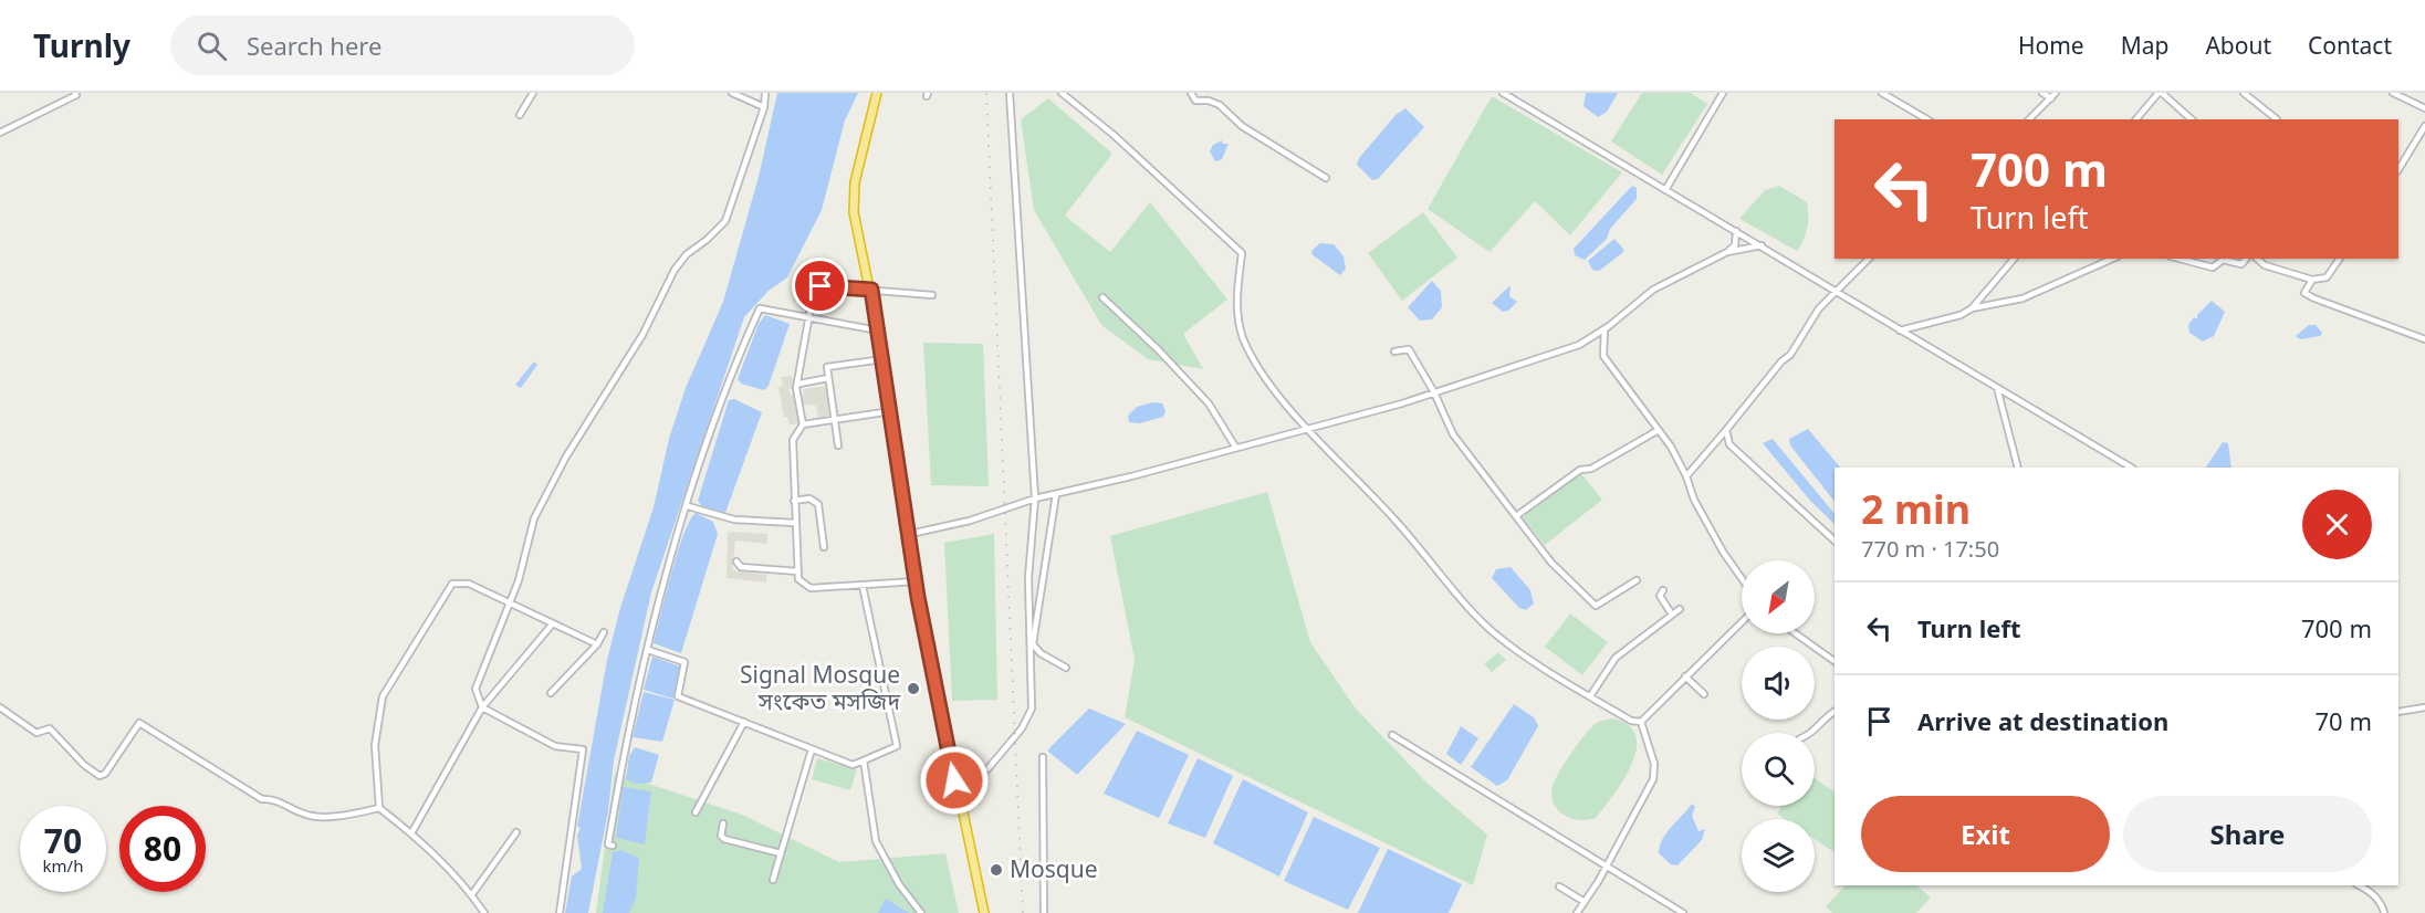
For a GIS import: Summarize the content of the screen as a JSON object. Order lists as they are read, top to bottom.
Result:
{
  "places": ["Signal Mosque সংকেত মসজিদ", "Mosque"],
  "north": "bottom left",
  "page": {
    "header": "Turnly",
    "search": "Search here",
    "nav": [
      "Home",
      "Map",
      "About",
      "Contact"
    ],
    "turn": ["700 m", "Turn left"],
    "heading": ["2 min", "770 m · 17:50"],
    "list": [
      {
        "name": "Turn left",
        "value": "700 m"
      },
      {
        "name": "Arrive at destination",
        "value": "70 m"
      }
    ],
    "buttons": ["Exit", "Share"],
    "speed": "70 km/h",
    "limit": "80"
  }
}
